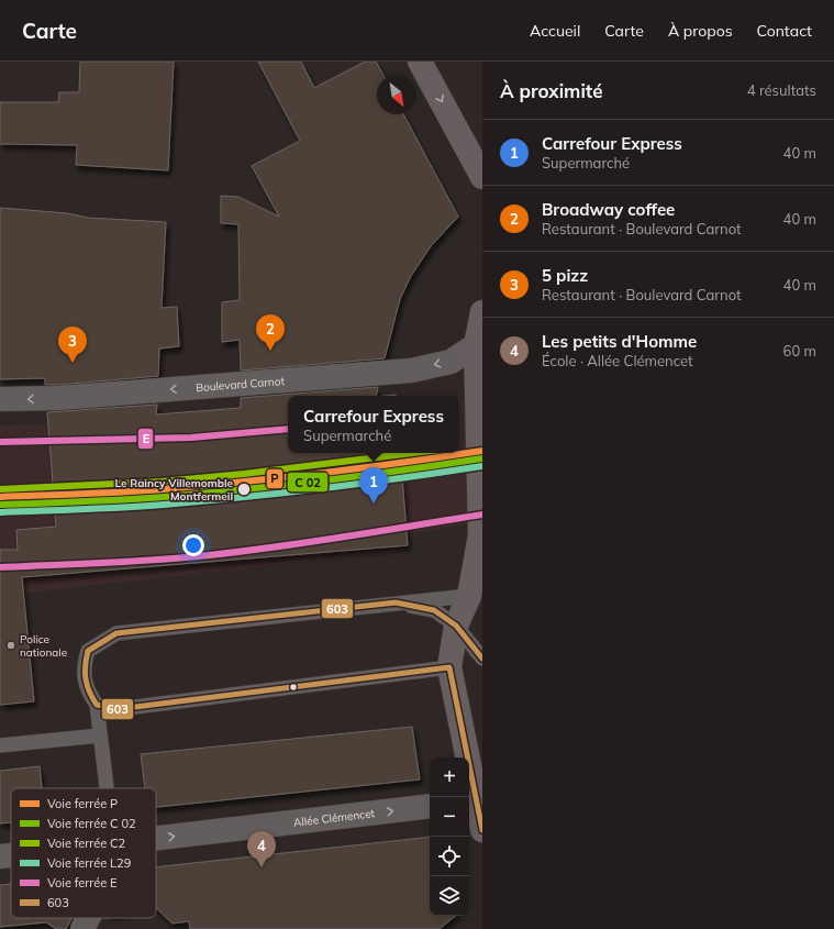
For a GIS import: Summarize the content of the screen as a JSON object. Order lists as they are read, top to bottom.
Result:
{
  "streets": {
    "street": ["Boulevard Carnot", "Allée Clémencet"]
  },
  "one_way": ["Boulevard Carnot", "Allée Clémencet"],
  "places": ["Le Raincy Villemomble Montfermeil", "Police nationale"],
  "lines": [
    "rail line E",
    "rail line P",
    "rail line C2",
    "rail line L29",
    "transit line 603"
  ],
  "legend": [
    "Voie ferrée P",
    "Voie ferrée C 02",
    "Voie ferrée C2",
    "Voie ferrée L29",
    "Voie ferrée E",
    "603"
  ],
  "north": "bottom right",
  "page": {
    "header": "Carte",
    "nav": [
      "Accueil",
      "Carte",
      "À propos",
      "Contact"
    ],
    "heading": ["À proximité", "4 résultats"],
    "list": [
      {
        "mark": "1",
        "name": "Carrefour Express",
        "note": "Supermarché",
        "value": "40 m"
      },
      {
        "mark": "2",
        "name": "Broadway coffee",
        "note": "Restaurant · Boulevard Carnot",
        "value": "40 m"
      },
      {
        "mark": "3",
        "name": "5 pizz",
        "note": "Restaurant · Boulevard Carnot",
        "value": "40 m"
      },
      {
        "mark": "4",
        "name": "Les petits d'Homme",
        "note": "École · Allée Clémencet",
        "value": "60 m"
      }
    ],
    "pins": [
      "2",
      "3",
      "1",
      "4"
    ],
    "popup": ["Carrefour Express", "Supermarché"],
    "map_buttons": ["+", "−"]
  }
}
